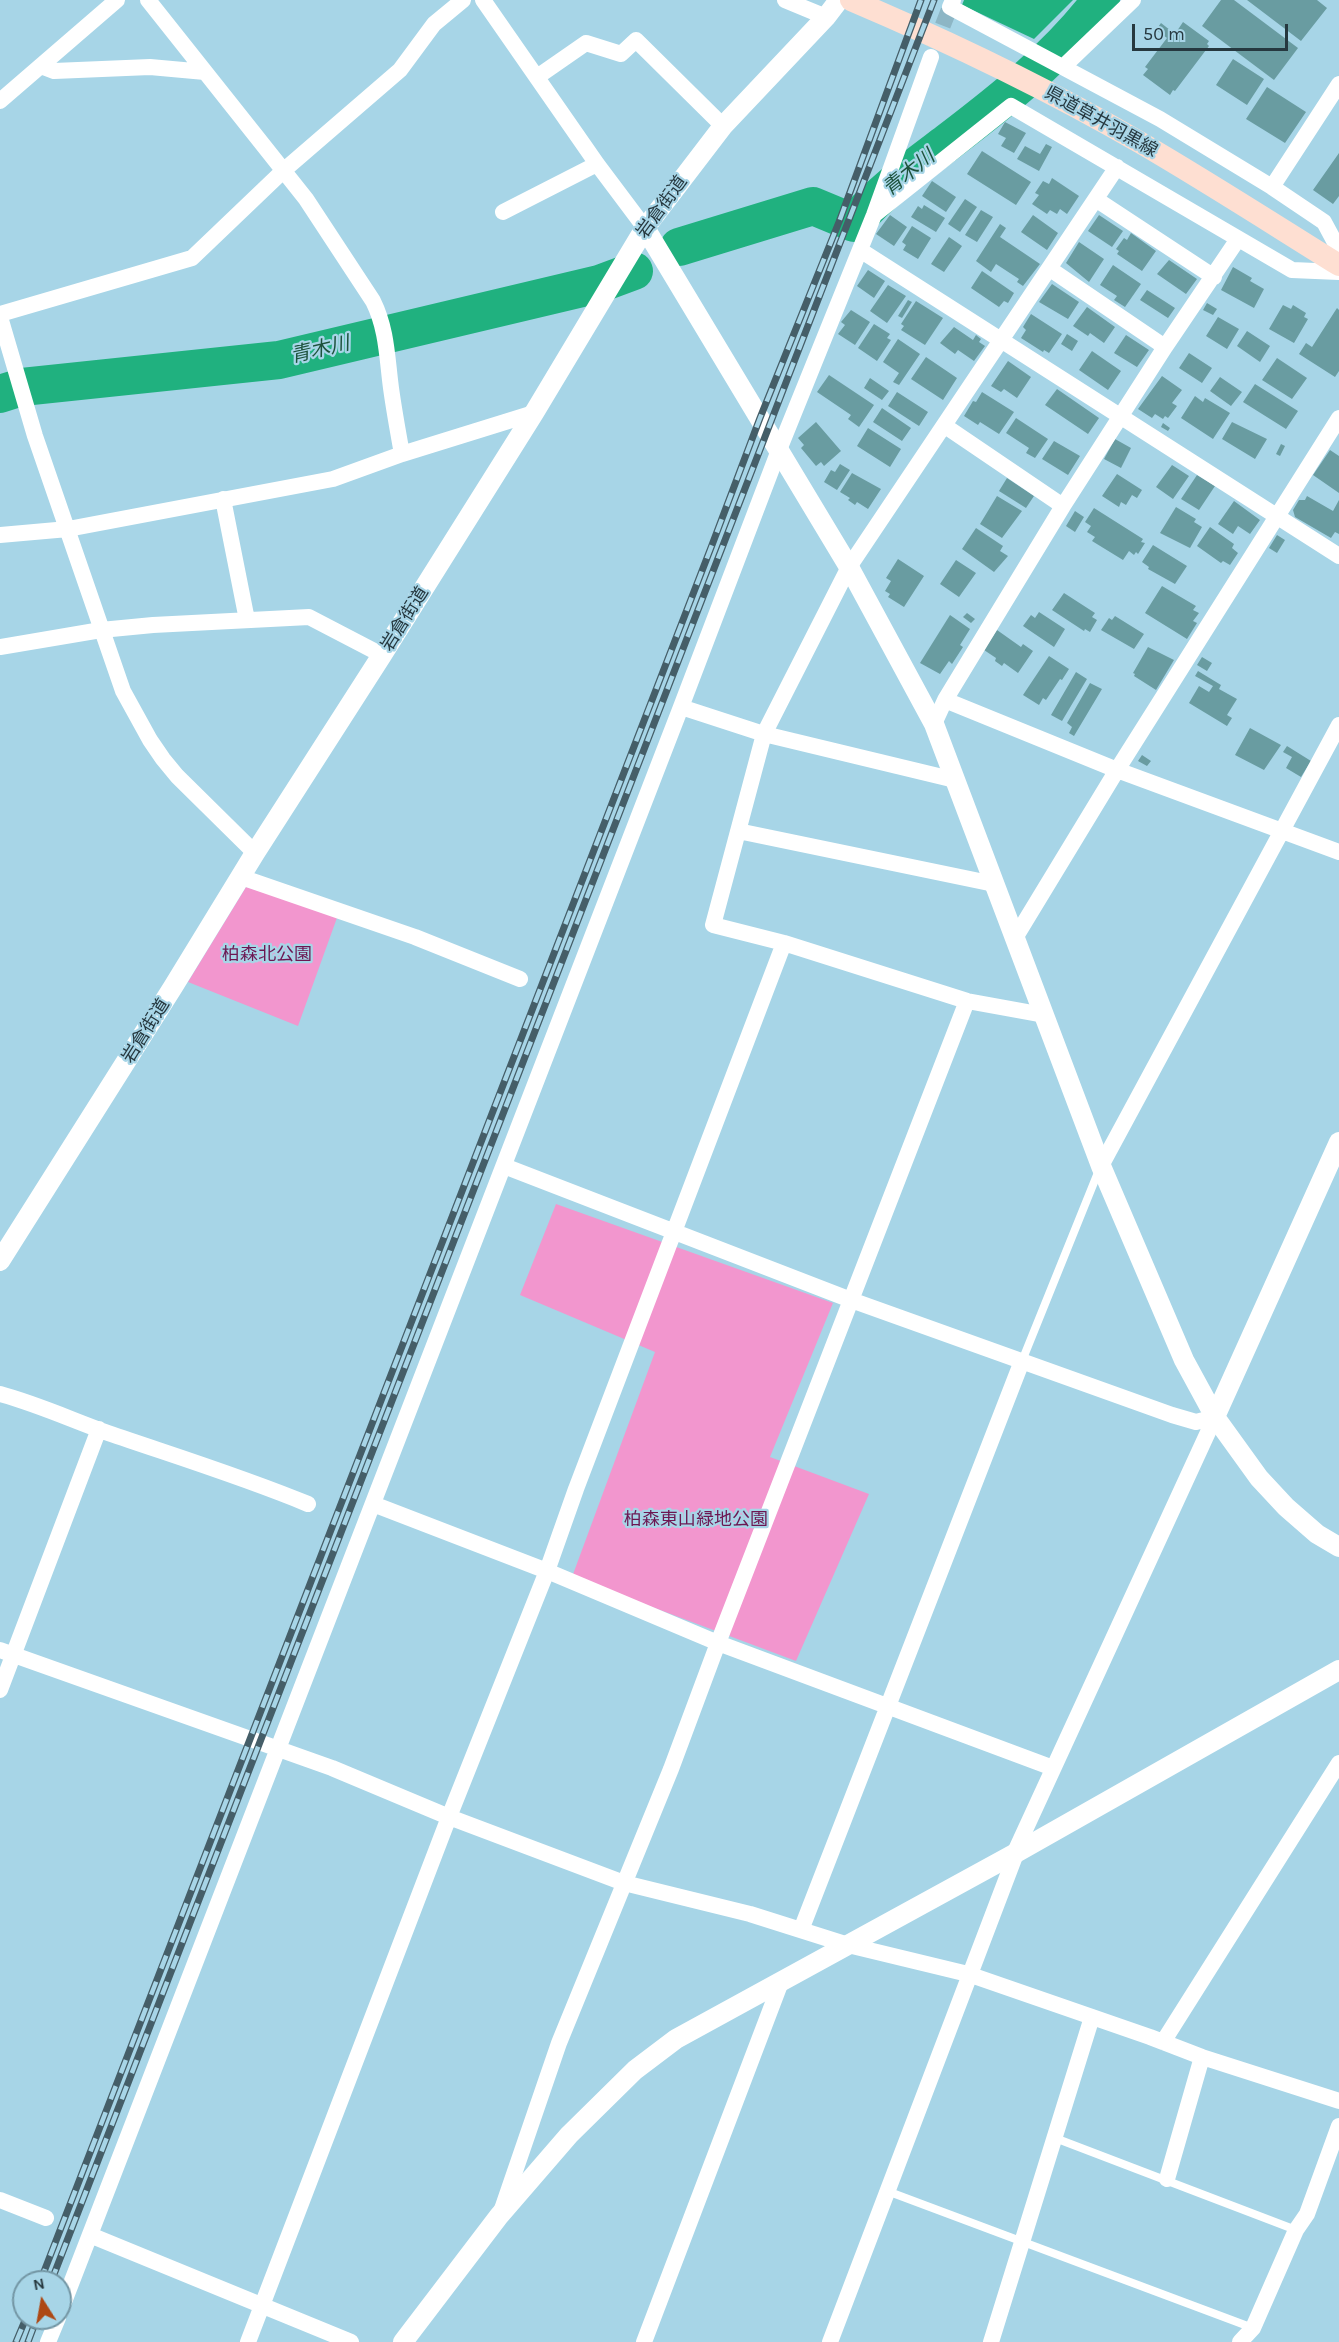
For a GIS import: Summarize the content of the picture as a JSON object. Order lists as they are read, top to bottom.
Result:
{
  "streets": {
    "main road": ["県道草井羽黒線"],
    "street": ["岩倉街道"]
  },
  "water": ["青木川"],
  "parks": ["柏森北公園", "柏森東山緑地公園"],
  "scale_bar": "50 m",
  "north": "top"
}
